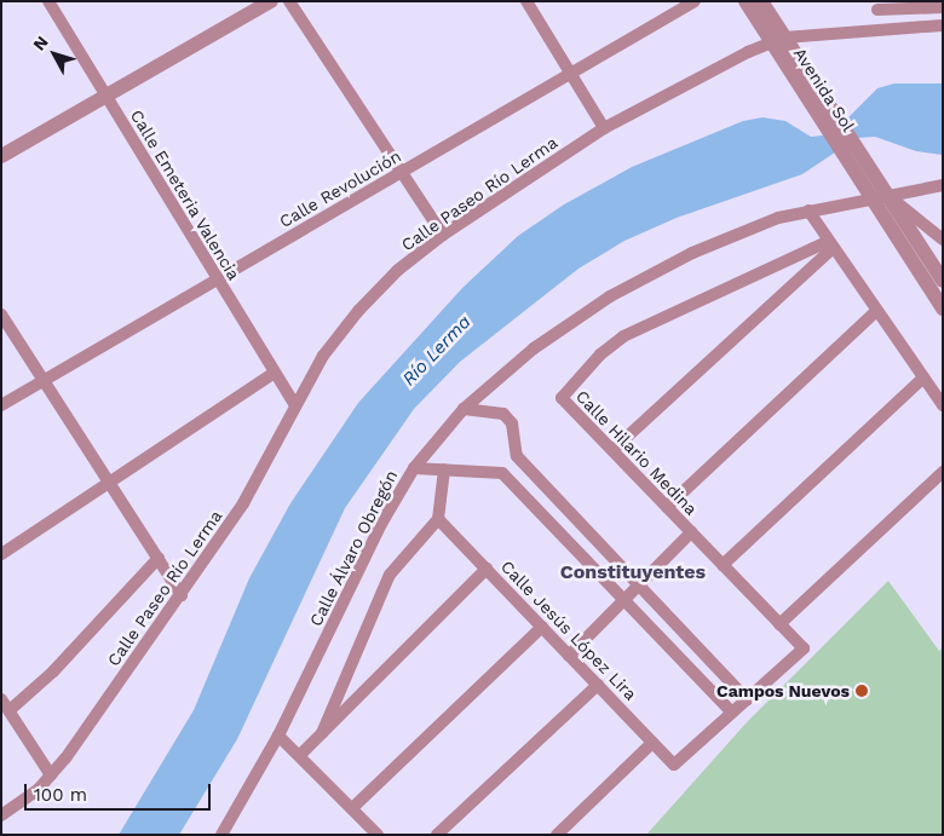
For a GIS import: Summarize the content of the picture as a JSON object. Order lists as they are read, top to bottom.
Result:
{
  "streets": {
    "street": [
      "Avenida Sol",
      "Calle Revolución",
      "Calle Paseo Río Lerma",
      "Calle Emeteria Valencia",
      "Calle Hilario Medina",
      "Calle Álvaro Obregón",
      "Calle Jesús López Lira"
    ]
  },
  "crossings": [
    ["Avenida Sol", "Calle Paseo Río Lerma"],
    ["Avenida Sol", "Calle Álvaro Obregón"],
    ["Calle Revolución", "Calle Emeteria Valencia"],
    ["Calle Paseo Río Lerma", "Calle Emeteria Valencia"]
  ],
  "districts": ["Constituyentes"],
  "water": ["Río Lerma"],
  "places": ["Campos Nuevos"],
  "scale_bar": "100 m",
  "north": "top left"
}
